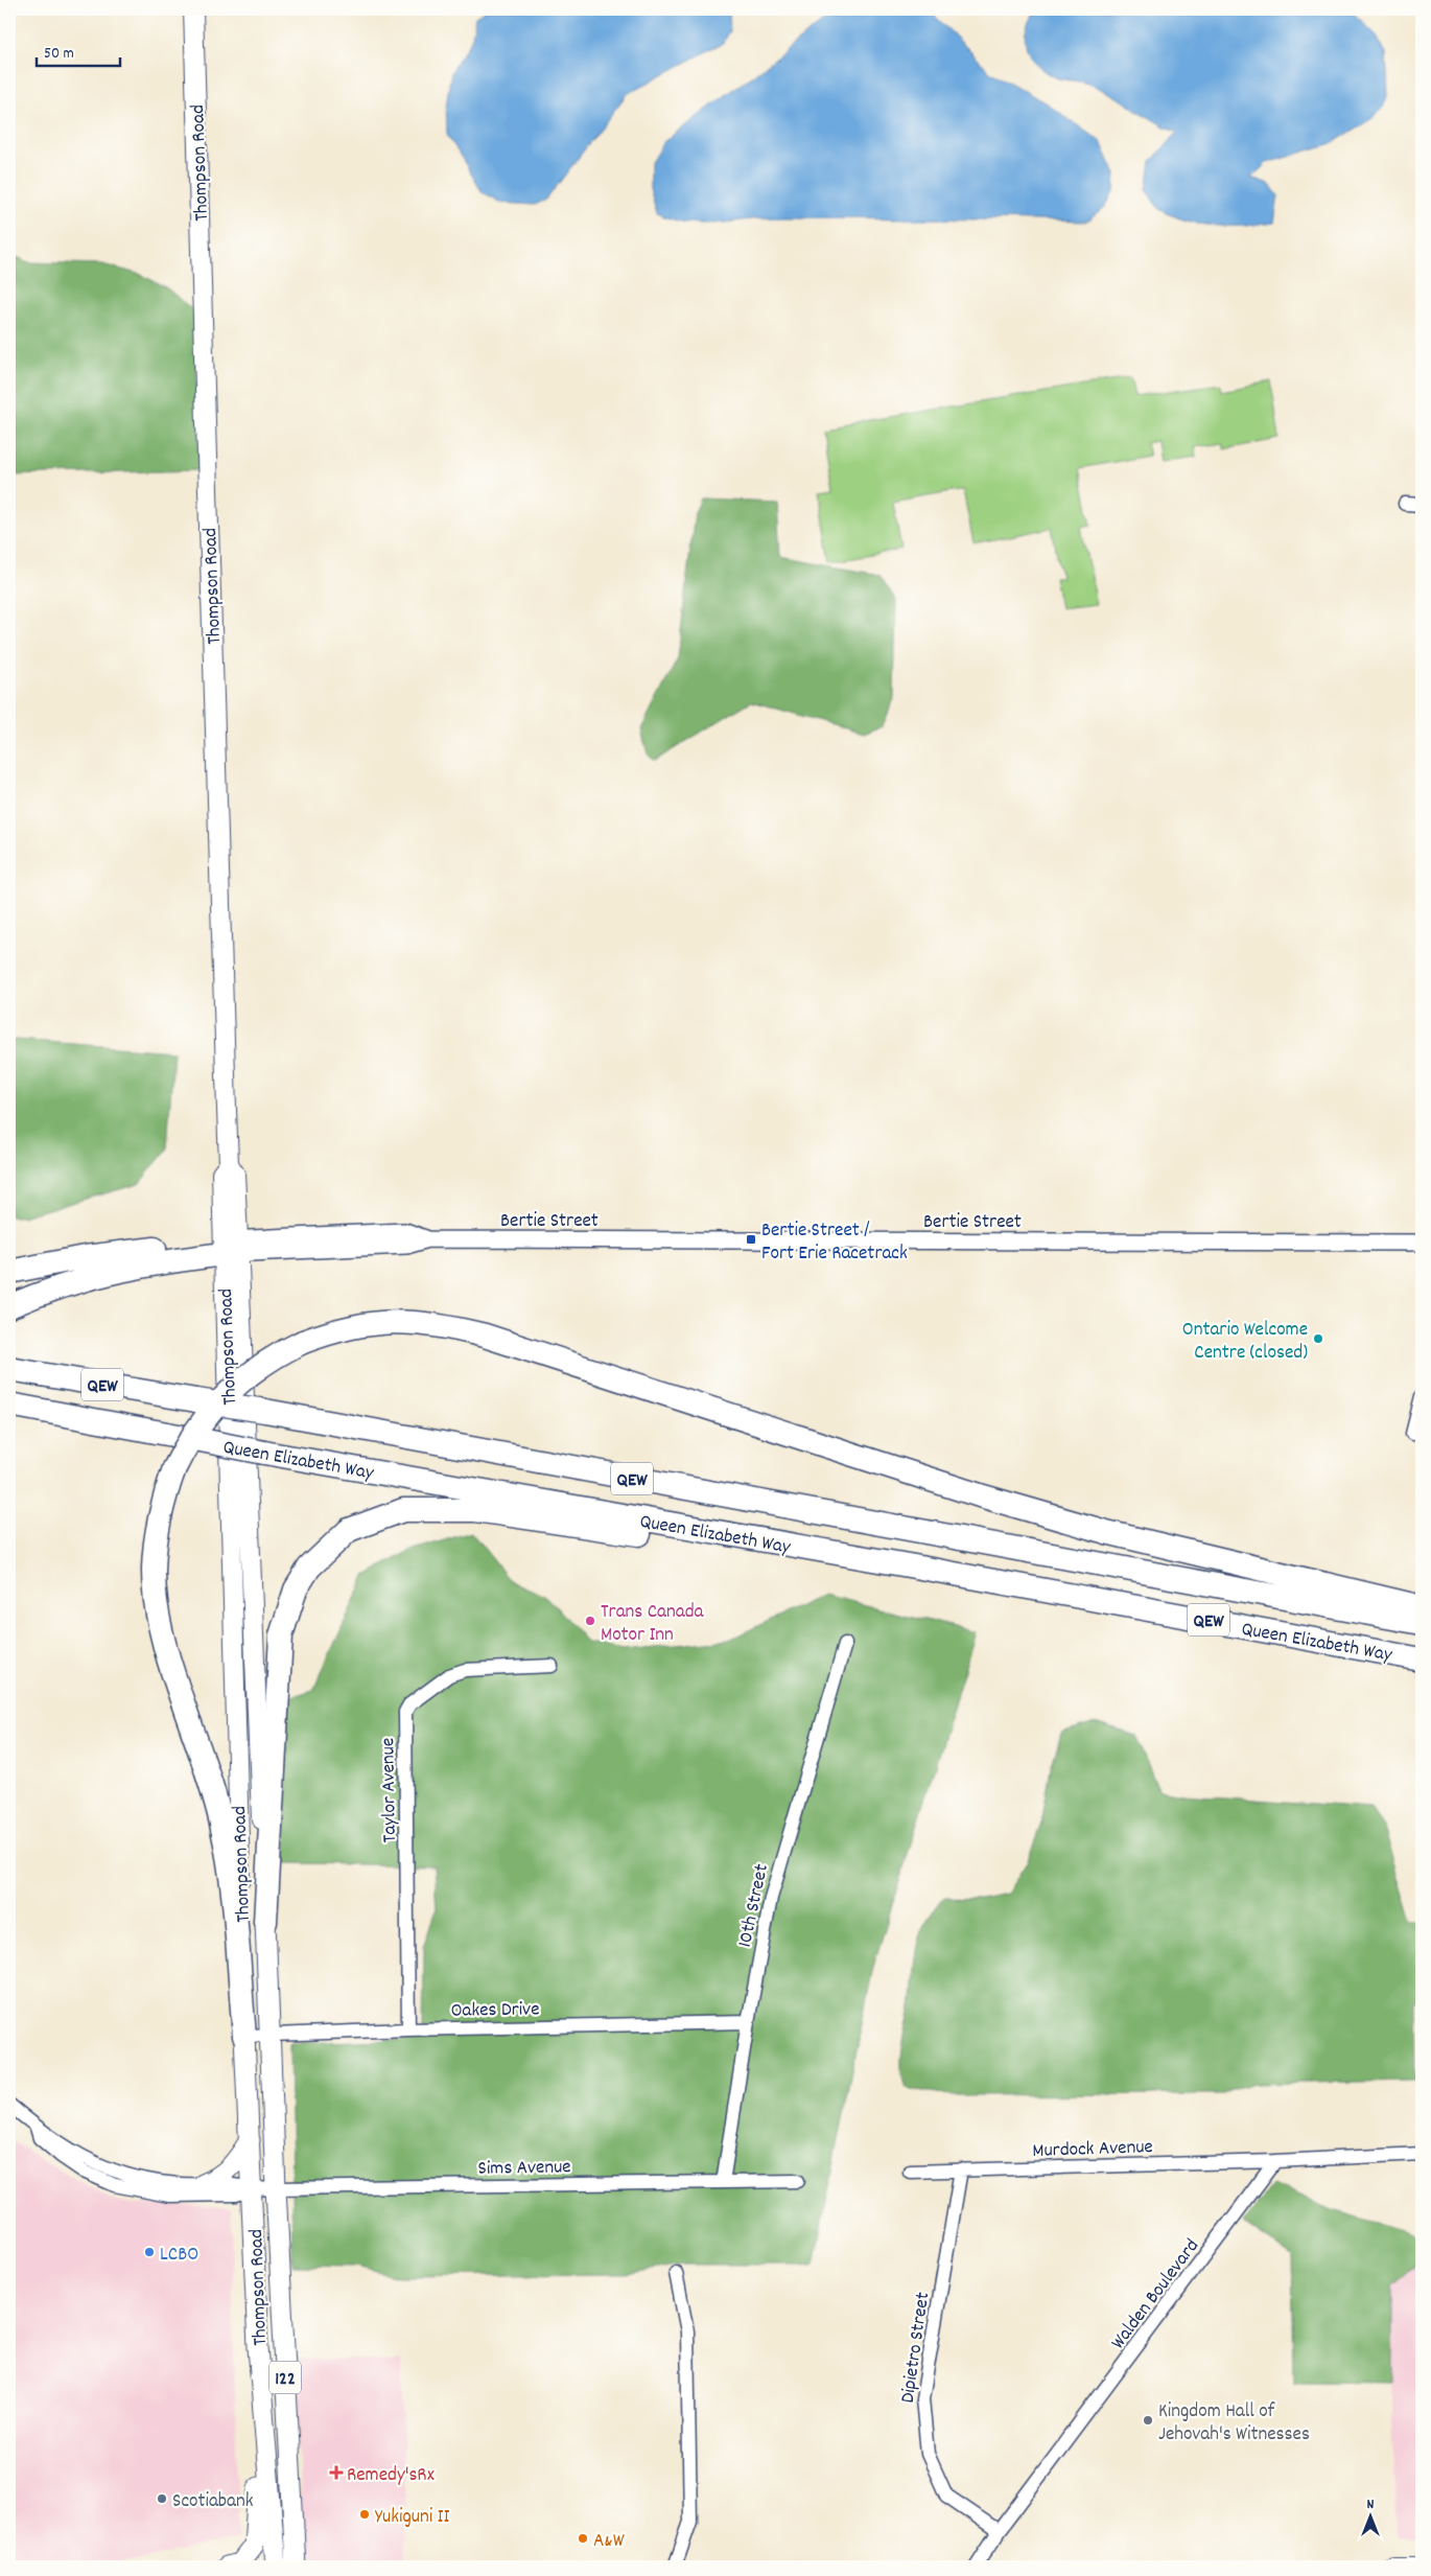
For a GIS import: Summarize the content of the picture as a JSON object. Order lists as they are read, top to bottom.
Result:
{
  "streets": {
    "highway": ["QEW", "Queen Elizabeth Way"],
    "main road": ["Thompson Road", "122"],
    "street": [
      "Bertie Street",
      "Taylor Avenue",
      "10th Street",
      "Oakes Drive",
      "Murdock Avenue",
      "Sims Avenue",
      "Walden Boulevard",
      "Dipietro Street"
    ]
  },
  "crossings": [
    ["Thompson Road", "Bertie Street"],
    ["Thompson Road", "Oakes Drive"],
    ["Thompson Road", "Sims Avenue"],
    ["Taylor Avenue", "Oakes Drive"],
    ["10th Street", "Oakes Drive"],
    ["10th Street", "Sims Avenue"],
    ["Murdock Avenue", "Walden Boulevard"],
    ["Murdock Avenue", "Dipietro Street"],
    ["Walden Boulevard", "Dipietro Street"]
  ],
  "places": {
    "transit": ["Bertie Street / Fort Erie Racetrack"],
    "other": [
      "Ontario Welcome Centre (closed)",
      "Trans Canada Motor Inn",
      "LCBO",
      "Kingdom Hall of Jehovah's Witnesses",
      "Scotiabank",
      "Yukiguni II",
      "A&W"
    ],
    "health": ["Remedy'sRx"]
  },
  "scale_bar": "50 m",
  "north": "top"
}
